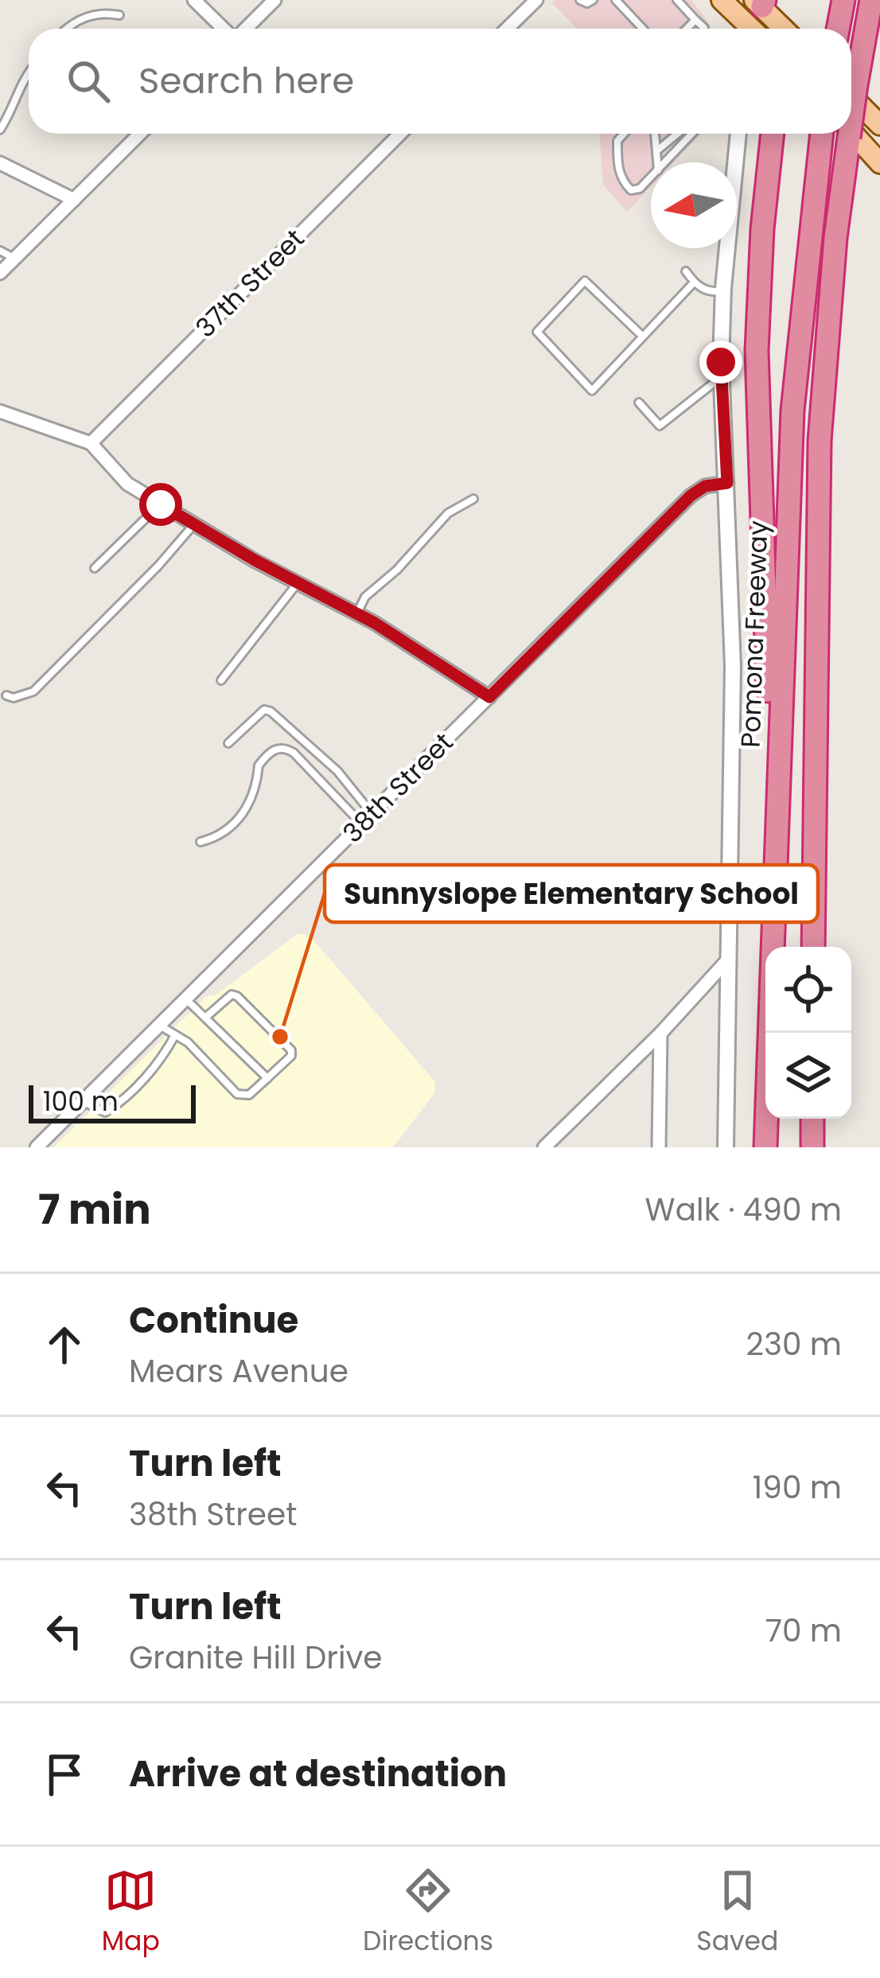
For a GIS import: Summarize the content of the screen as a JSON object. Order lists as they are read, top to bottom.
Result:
{
  "streets": {
    "highway": ["Pomona Freeway"],
    "street": ["37th Street", "38th Street"]
  },
  "places": ["Sunnyslope Elementary School"],
  "scale_bar": "100 m",
  "north": "left",
  "page": {
    "search": "Search here",
    "scale": "100 m",
    "heading": ["7 min", "Walk · 490 m"],
    "list": [
      ["Continue", "Mears Avenue", "230 m"],
      ["Turn left", "38th Street", "190 m"],
      ["Turn left", "Granite Hill Drive", "70 m"],
      "Arrive at destination"
    ],
    "nav": ["Map", "Directions", "Saved"]
  }
}
